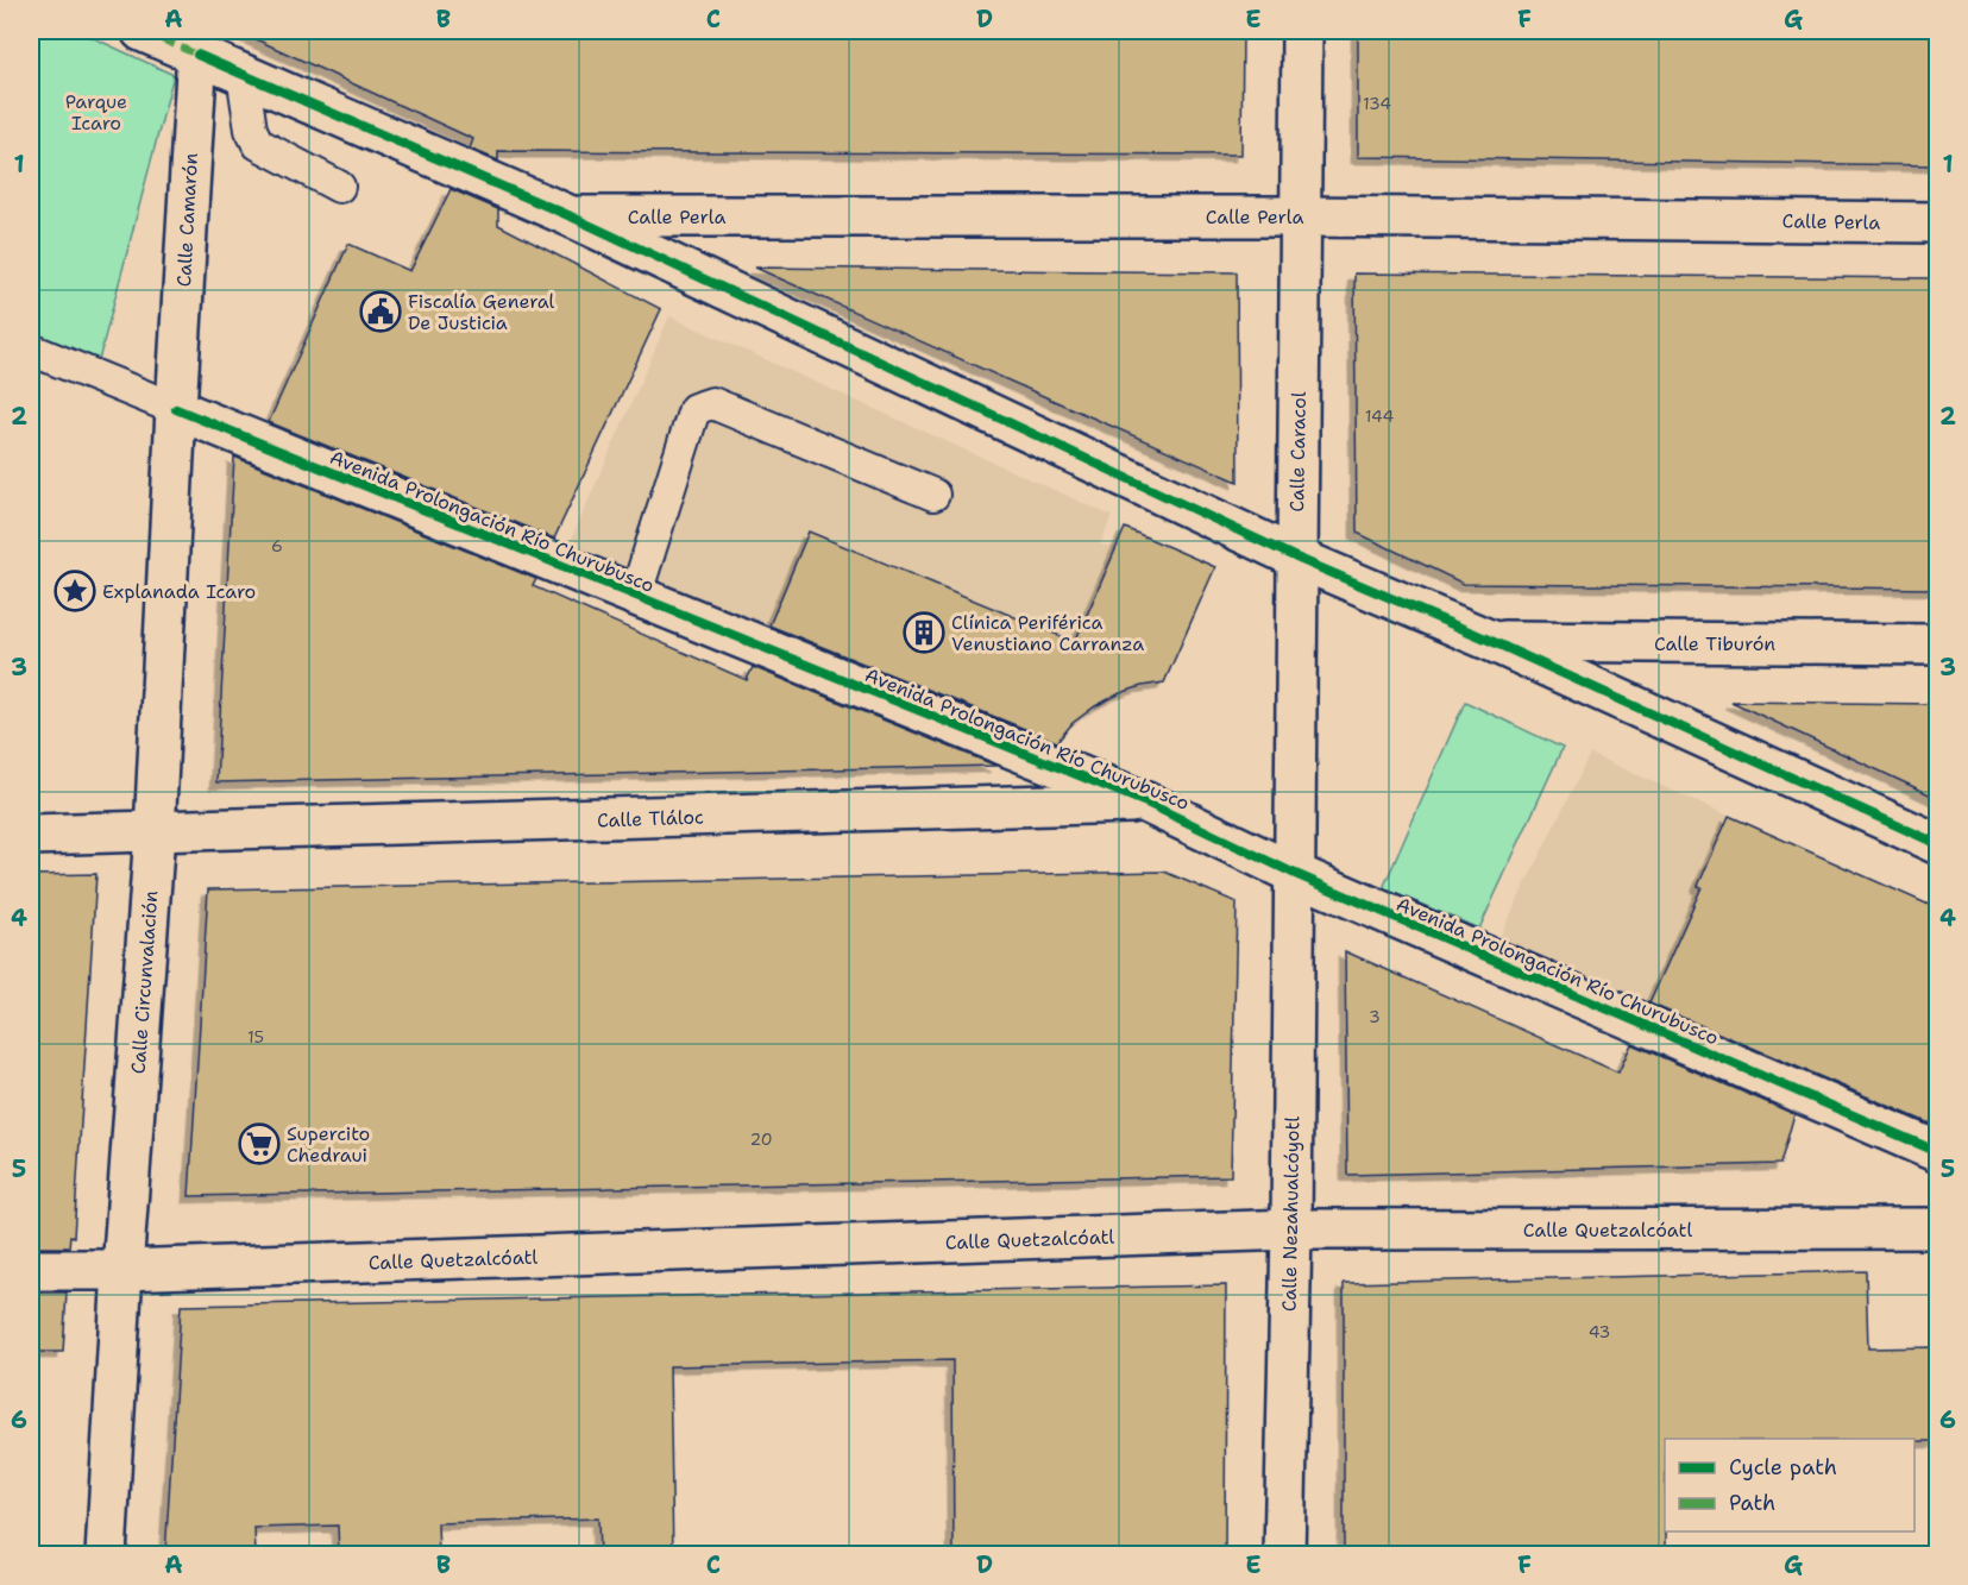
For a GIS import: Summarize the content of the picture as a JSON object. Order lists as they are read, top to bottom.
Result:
{
  "streets": {
    "street": [
      "Calle Perla",
      "Calle Camarón",
      "Calle Caracol",
      "Avenida Prolongación Río Churubusco",
      "Calle Tiburón",
      "Calle Tláloc",
      "Calle Circunvalación",
      "Calle Nezahualcóyotl",
      "Calle Quetzalcóatl"
    ]
  },
  "crossings": [
    ["Calle Perla", "Calle Caracol"],
    ["Calle Camarón", "Avenida Prolongación Río Churubusco"],
    ["Calle Camarón", "Calle Circunvalación"],
    ["Calle Caracol", "Avenida Prolongación Río Churubusco"],
    ["Calle Caracol", "Calle Nezahualcóyotl"],
    ["Avenida Prolongación Río Churubusco", "Calle Tláloc"],
    ["Avenida Prolongación Río Churubusco", "Calle Circunvalación"],
    ["Avenida Prolongación Río Churubusco", "Calle Nezahualcóyotl"],
    ["Calle Tláloc", "Calle Circunvalación"],
    ["Calle Circunvalación", "Calle Quetzalcóatl"],
    ["Calle Nezahualcóyotl", "Calle Quetzalcóatl"]
  ],
  "parks": ["Parque Icaro"],
  "places": {
    "public building": ["Fiscalía General De Justicia"],
    "place": ["Explanada Icaro"],
    "building": ["Clínica Periférica Venustiano Carranza"],
    "supermarket": ["Supercito Chedraui"]
  },
  "house_numbers": [
    "134",
    "144",
    "6",
    "3",
    "15",
    "20",
    "43"
  ],
  "legend": ["Cycle path", "Path"],
  "grid": {
    "columns": [
      "A",
      "B",
      "C",
      "D",
      "E",
      "F",
      "G"
    ],
    "rows": [
      "1",
      "2",
      "3",
      "4",
      "5",
      "6"
    ]
  }
}
